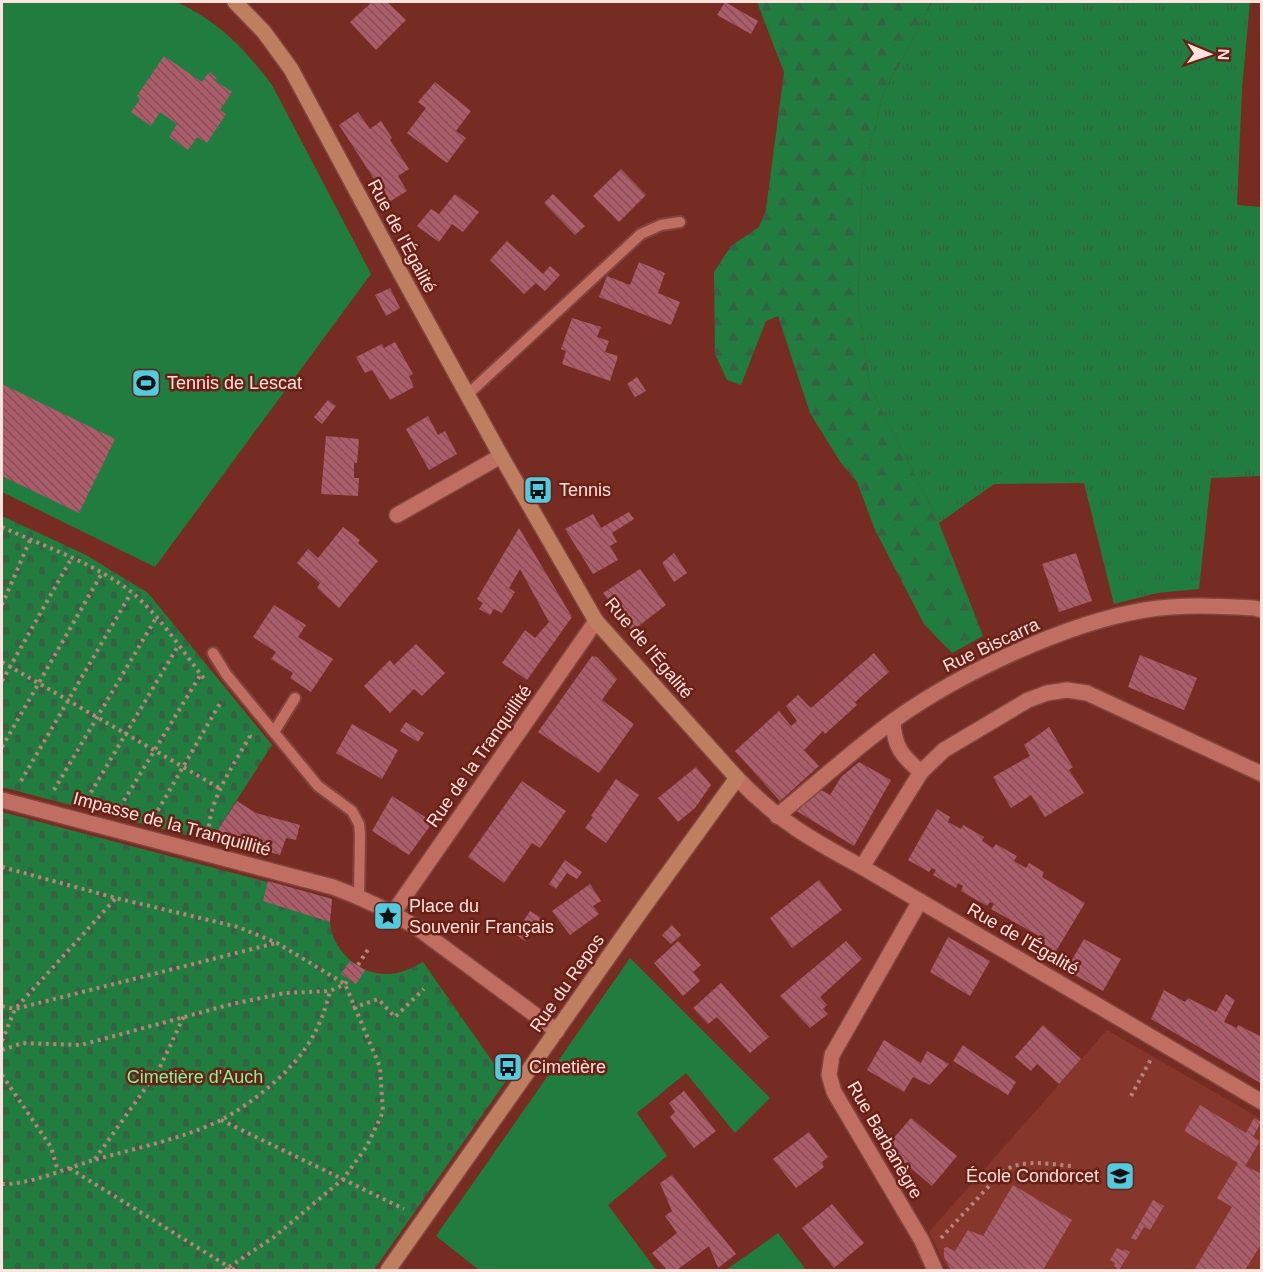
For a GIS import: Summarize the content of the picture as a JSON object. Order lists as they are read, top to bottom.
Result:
{
  "streets": {
    "street": [
      "Rue de l'Égalité",
      "Rue Biscarra",
      "Rue de la Tranquillité",
      "Impasse de la Tranquillité",
      "Rue du Repos",
      "Rue Barbanègre"
    ]
  },
  "crossings": [
    ["Rue de l'Égalité", "Rue Biscarra"],
    ["Rue de l'Égalité", "Rue de la Tranquillité"],
    ["Rue de l'Égalité", "Rue du Repos"],
    ["Rue de l'Égalité", "Rue Barbanègre"]
  ],
  "parks": ["Cimetière d'Auch"],
  "places": {
    "sports": ["Tennis de Lescat"],
    "bus stop": ["Tennis", "Cimetière"],
    "place": ["Place du Souvenir Français"],
    "school or university": ["École Condorcet"]
  },
  "north": "right"
}
